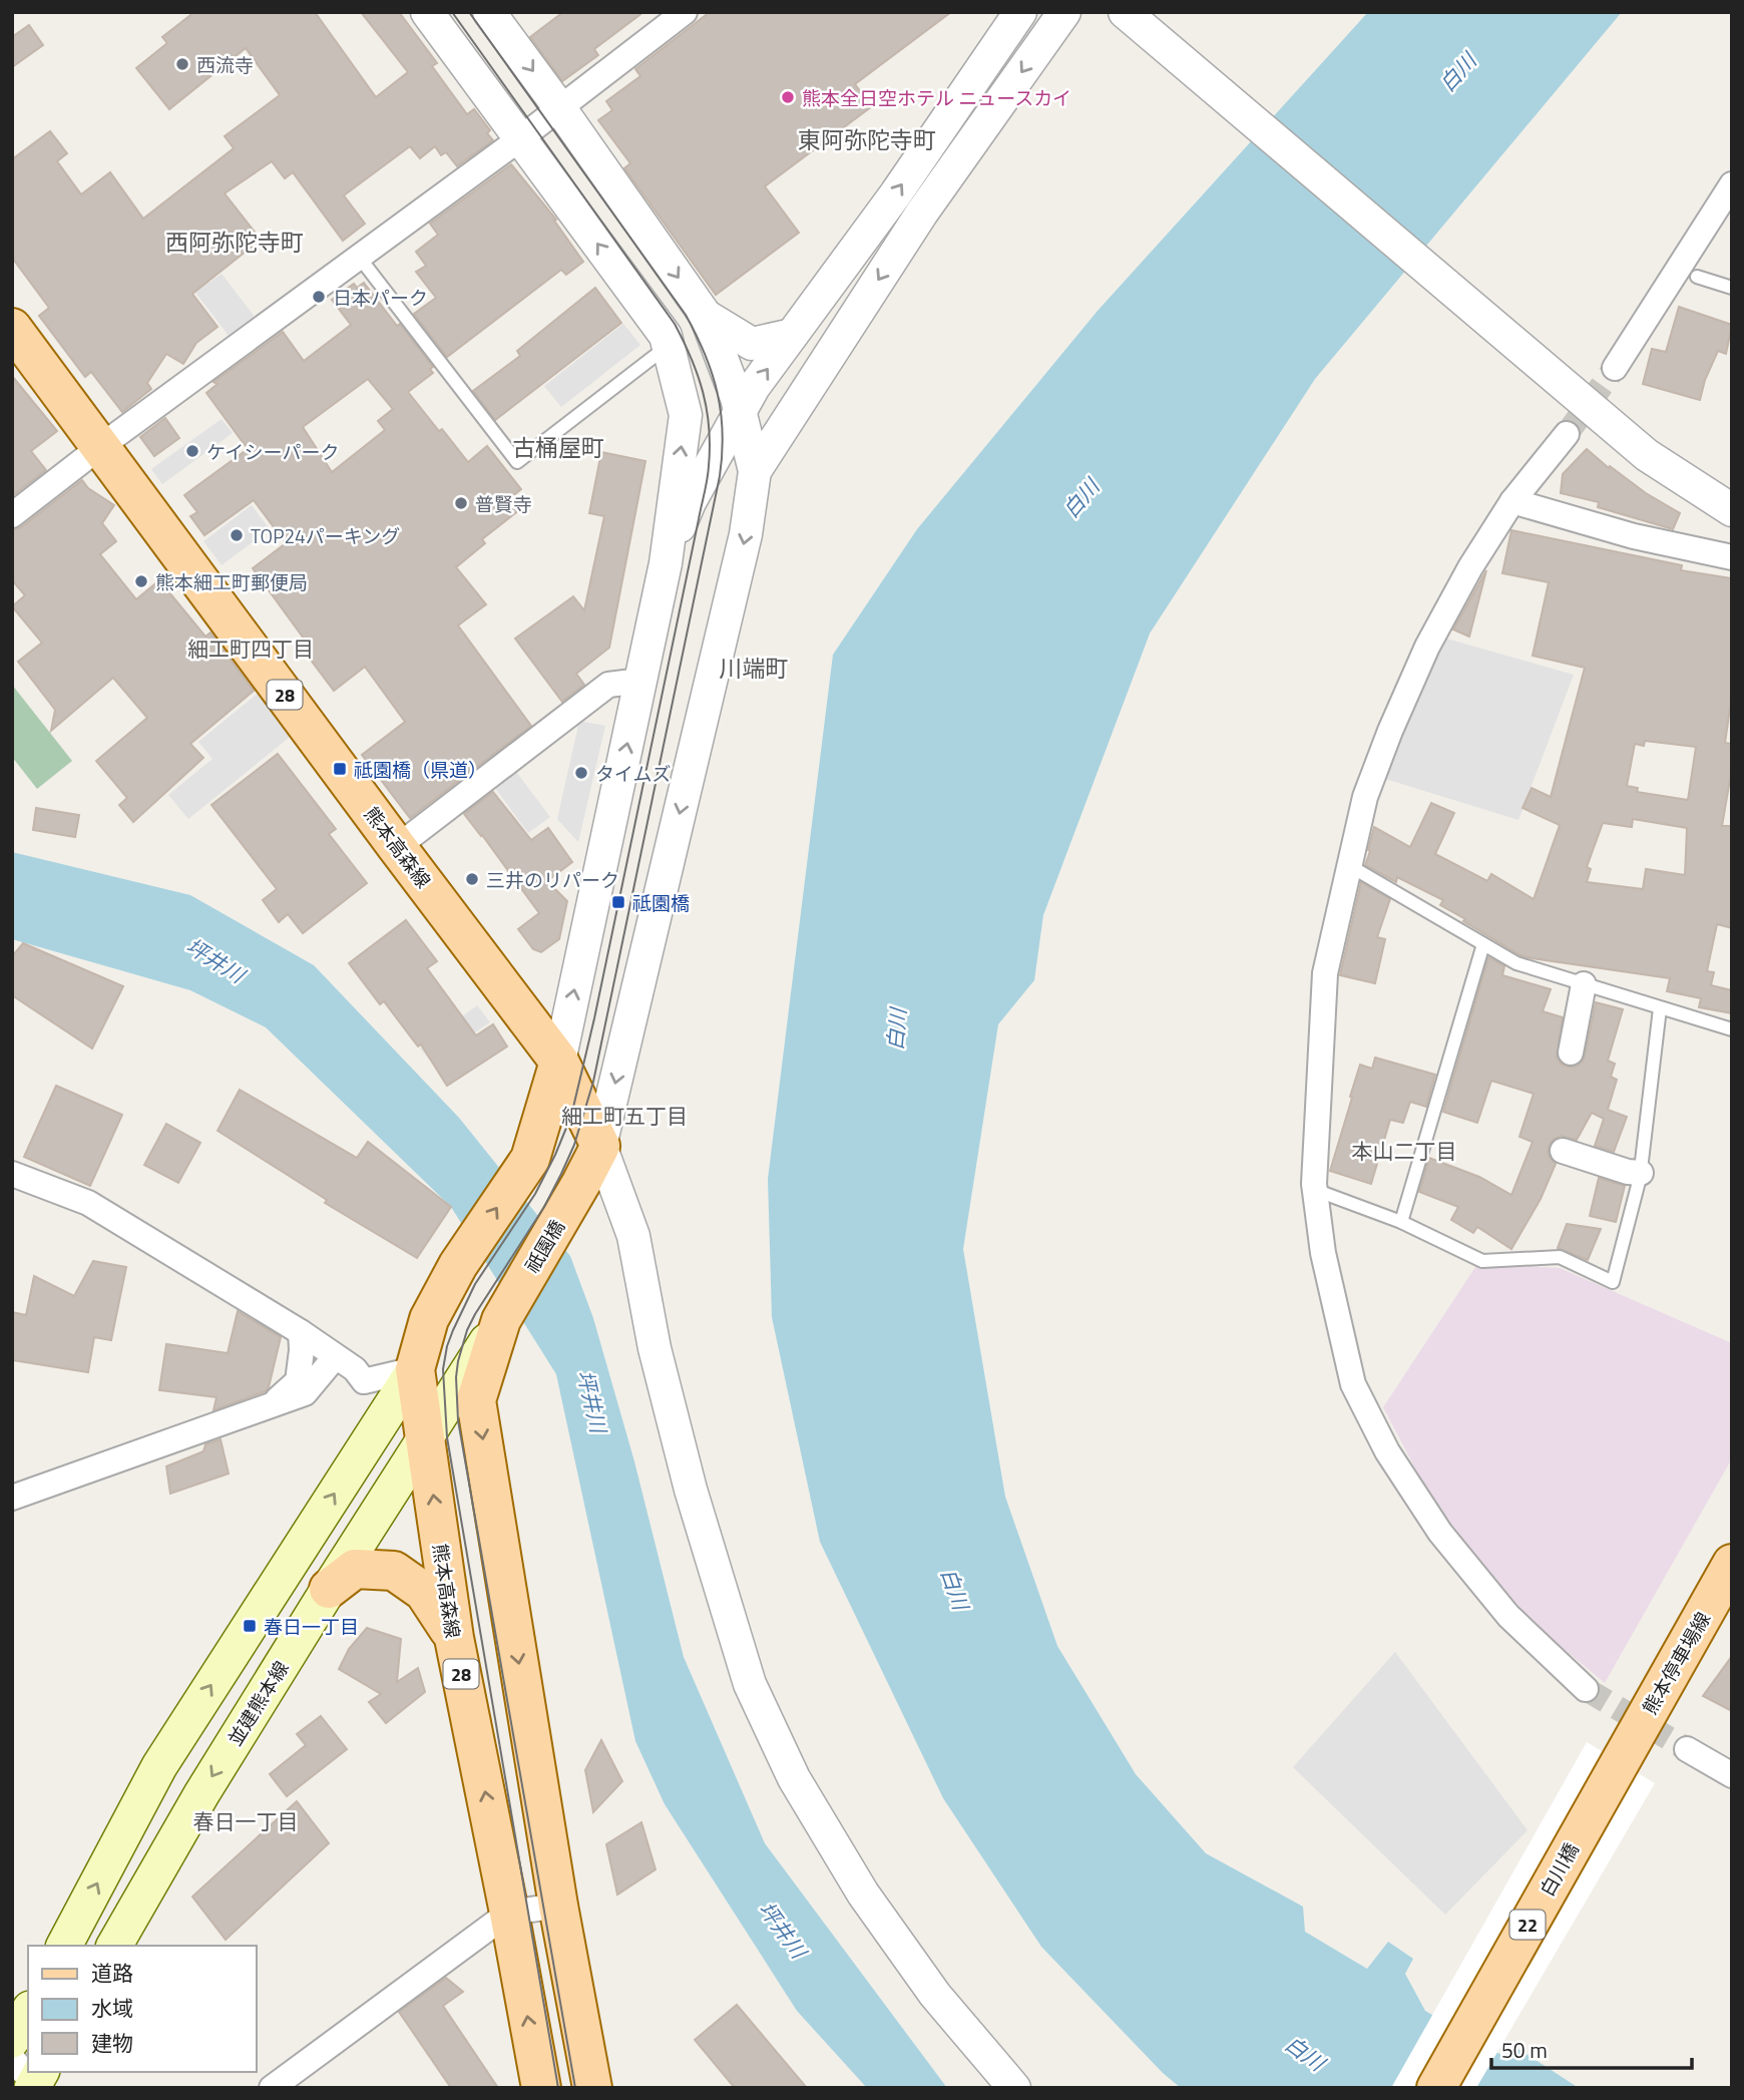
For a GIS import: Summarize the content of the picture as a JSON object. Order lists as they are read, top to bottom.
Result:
{
  "streets": {
    "main road": [
      "28",
      "熊本高森線",
      "祇園橋",
      "熊本停車場線",
      "並建熊本線",
      "白川橋",
      "22"
    ]
  },
  "crossings": [
    ["熊本高森線", "祇園橋"],
    ["熊本高森線", "並建熊本線"],
    ["祇園橋", "並建熊本線"],
    ["熊本停車場線", "白川橋"]
  ],
  "districts": [
    "東阿弥陀寺町",
    "西阿弥陀寺町",
    "古桶屋町",
    "細工町四丁目",
    "川端町",
    "細工町五丁目",
    "本山二丁目",
    "春日一丁目"
  ],
  "water": ["白川", "坪井川"],
  "places": {
    "other": [
      "西流寺",
      "熊本全日空ホテル ニュースカイ",
      "日本パーク",
      "ケイシーパーク",
      "普賢寺",
      "TOP24パーキング",
      "熊本細工町郵便局",
      "タイムズ",
      "三井のリパーク"
    ],
    "transit": ["祗園橋（県道）", "祗園橋", "春日一丁目"]
  },
  "legend": ["道路", "水域", "建物"],
  "scale_bar": "50 m"
}
